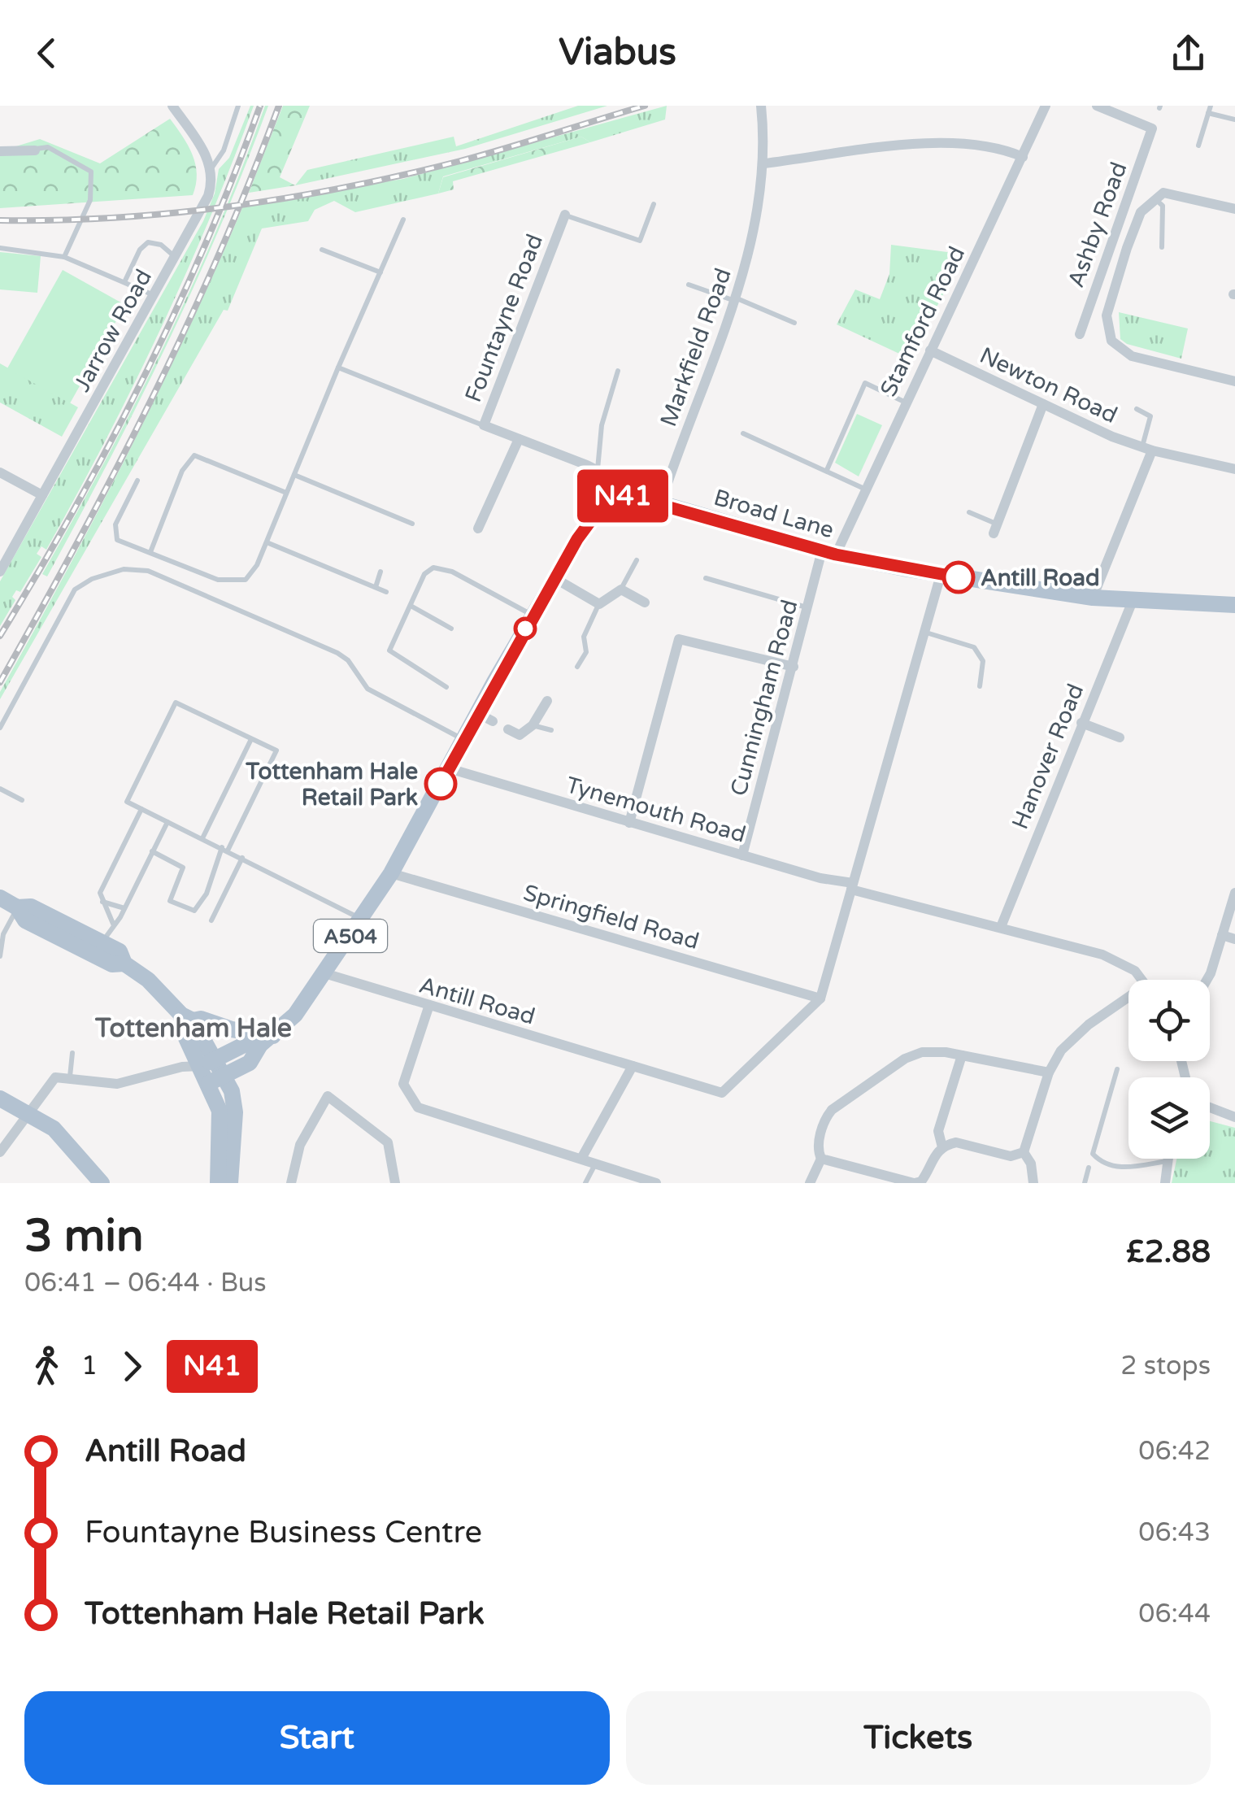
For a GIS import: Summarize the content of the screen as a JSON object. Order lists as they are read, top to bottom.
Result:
{
  "streets": {
    "main road": ["Broad Lane", "A504"],
    "street": [
      "Ashby Road",
      "Fountayne Road",
      "Stamford Road",
      "Jarrow Road",
      "Markfield Road",
      "Newton Road",
      "Cunningham Road",
      "Hanover Road",
      "Tynemouth Road",
      "Springfield Road",
      "Antill Road"
    ]
  },
  "crossings": [
    ["Fountayne Road", "Broad Lane"],
    ["Fountayne Road", "A504"],
    ["Stamford Road", "Newton Road"],
    ["Stamford Road", "Broad Lane"],
    ["Stamford Road", "Cunningham Road"],
    ["Markfield Road", "Broad Lane"],
    ["Broad Lane", "Cunningham Road"],
    ["Broad Lane", "Hanover Road"],
    ["Broad Lane", "A504"],
    ["Cunningham Road", "Tynemouth Road"],
    ["Hanover Road", "Tynemouth Road"],
    ["Tynemouth Road", "A504"],
    ["Springfield Road", "A504"],
    ["Springfield Road", "Antill Road"],
    ["A504", "Antill Road"]
  ],
  "districts": ["Tottenham Hale"],
  "places": ["Antill Road", "Tottenham Hale Retail Park"],
  "lines": ["bus line N41"],
  "page": {
    "header": "Viabus",
    "on_map": "N41",
    "heading": ["3 min", "06:41 – 06:44 · Bus", "£2.88"],
    "legs": ["1", "N41", "2 stops"],
    "list": [
      {
        "name": "Antill Road",
        "value": "06:42"
      },
      {
        "name": "Fountayne Business Centre",
        "value": "06:43"
      },
      {
        "name": "Tottenham Hale Retail Park",
        "value": "06:44"
      }
    ],
    "buttons": ["Start", "Tickets"]
  }
}
